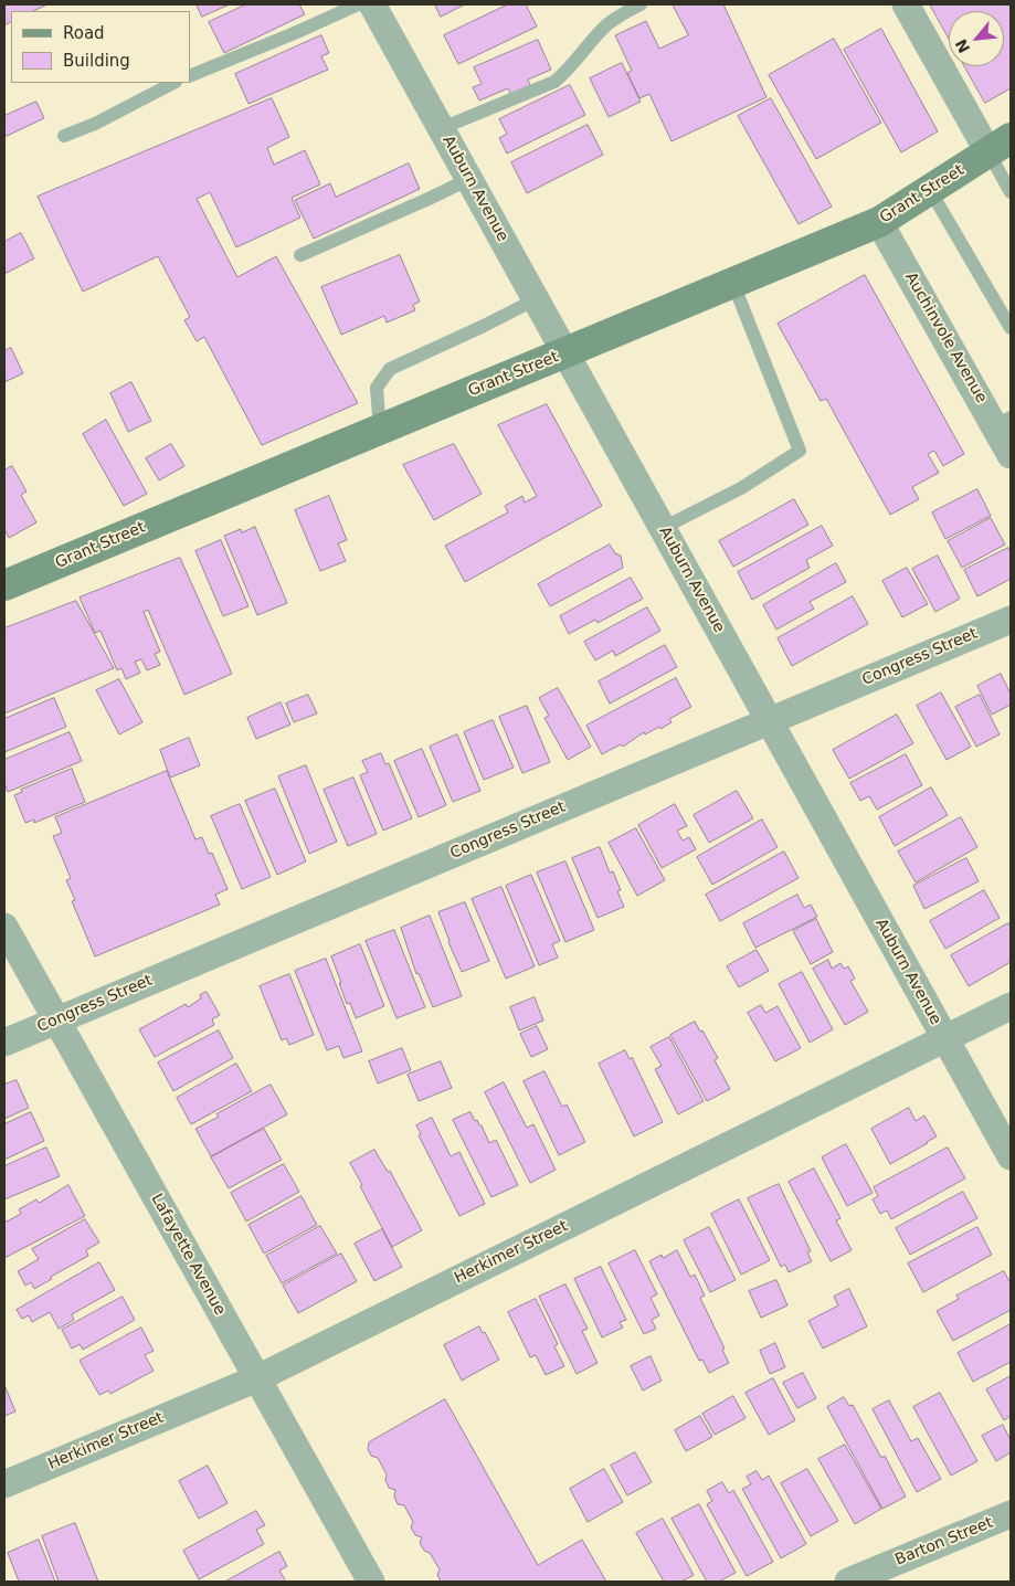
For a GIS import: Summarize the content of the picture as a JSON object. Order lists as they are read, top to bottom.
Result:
{
  "streets": {
    "street": [
      "Auburn Avenue",
      "Grant Street",
      "Auchinvole Avenue",
      "Congress Street",
      "Herkimer Street",
      "Lafayette Avenue",
      "Barton Street"
    ]
  },
  "crossings": [
    ["Auburn Avenue", "Grant Street"],
    ["Auburn Avenue", "Congress Street"],
    ["Auburn Avenue", "Herkimer Street"],
    ["Grant Street", "Auchinvole Avenue"],
    ["Congress Street", "Lafayette Avenue"],
    ["Herkimer Street", "Lafayette Avenue"]
  ],
  "legend": ["Road", "Building"],
  "north": "bottom left"
}
